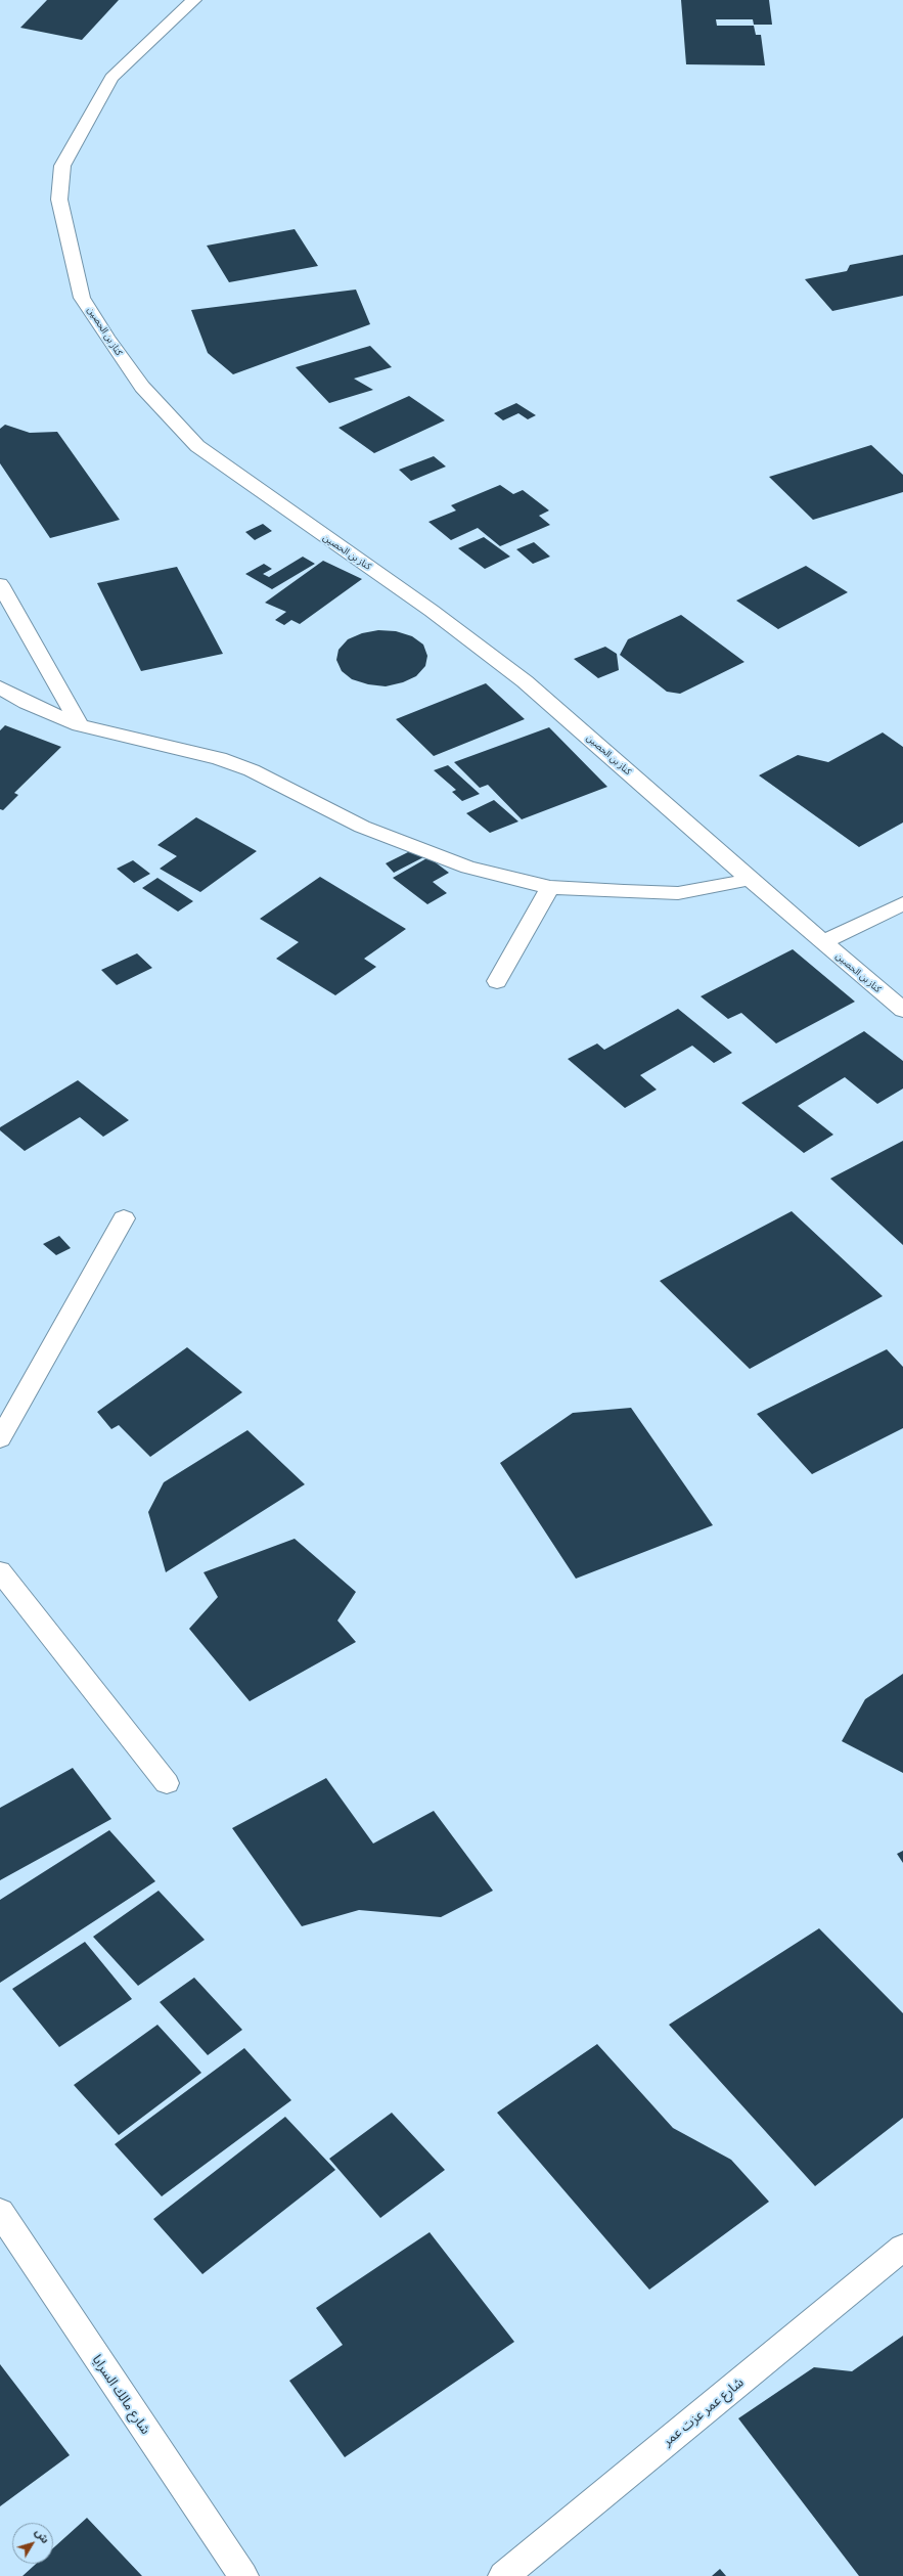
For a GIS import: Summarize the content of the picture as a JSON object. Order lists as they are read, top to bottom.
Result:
{
  "streets": {
    "street": ["كناز بن الحصين", "شارع مالك السرايا", "شارع عمر عزت عمر"]
  },
  "north": "top right"
}
